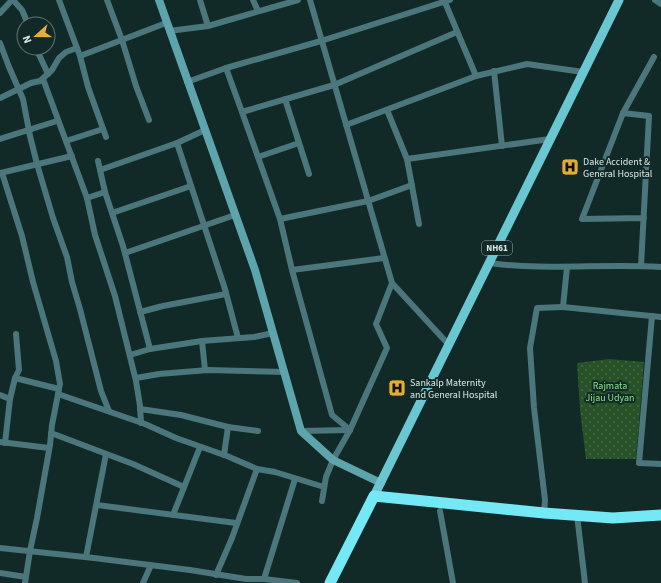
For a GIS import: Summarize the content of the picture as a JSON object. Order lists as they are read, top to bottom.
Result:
{
  "streets": {
    "highway": ["NH61"]
  },
  "parks": ["Rajmata Jijau Udyan"],
  "places": {
    "hospital": ["Dake Accident & General Hospital", "Sankalp Maternity and General Hospital"]
  },
  "north": "left"
}
